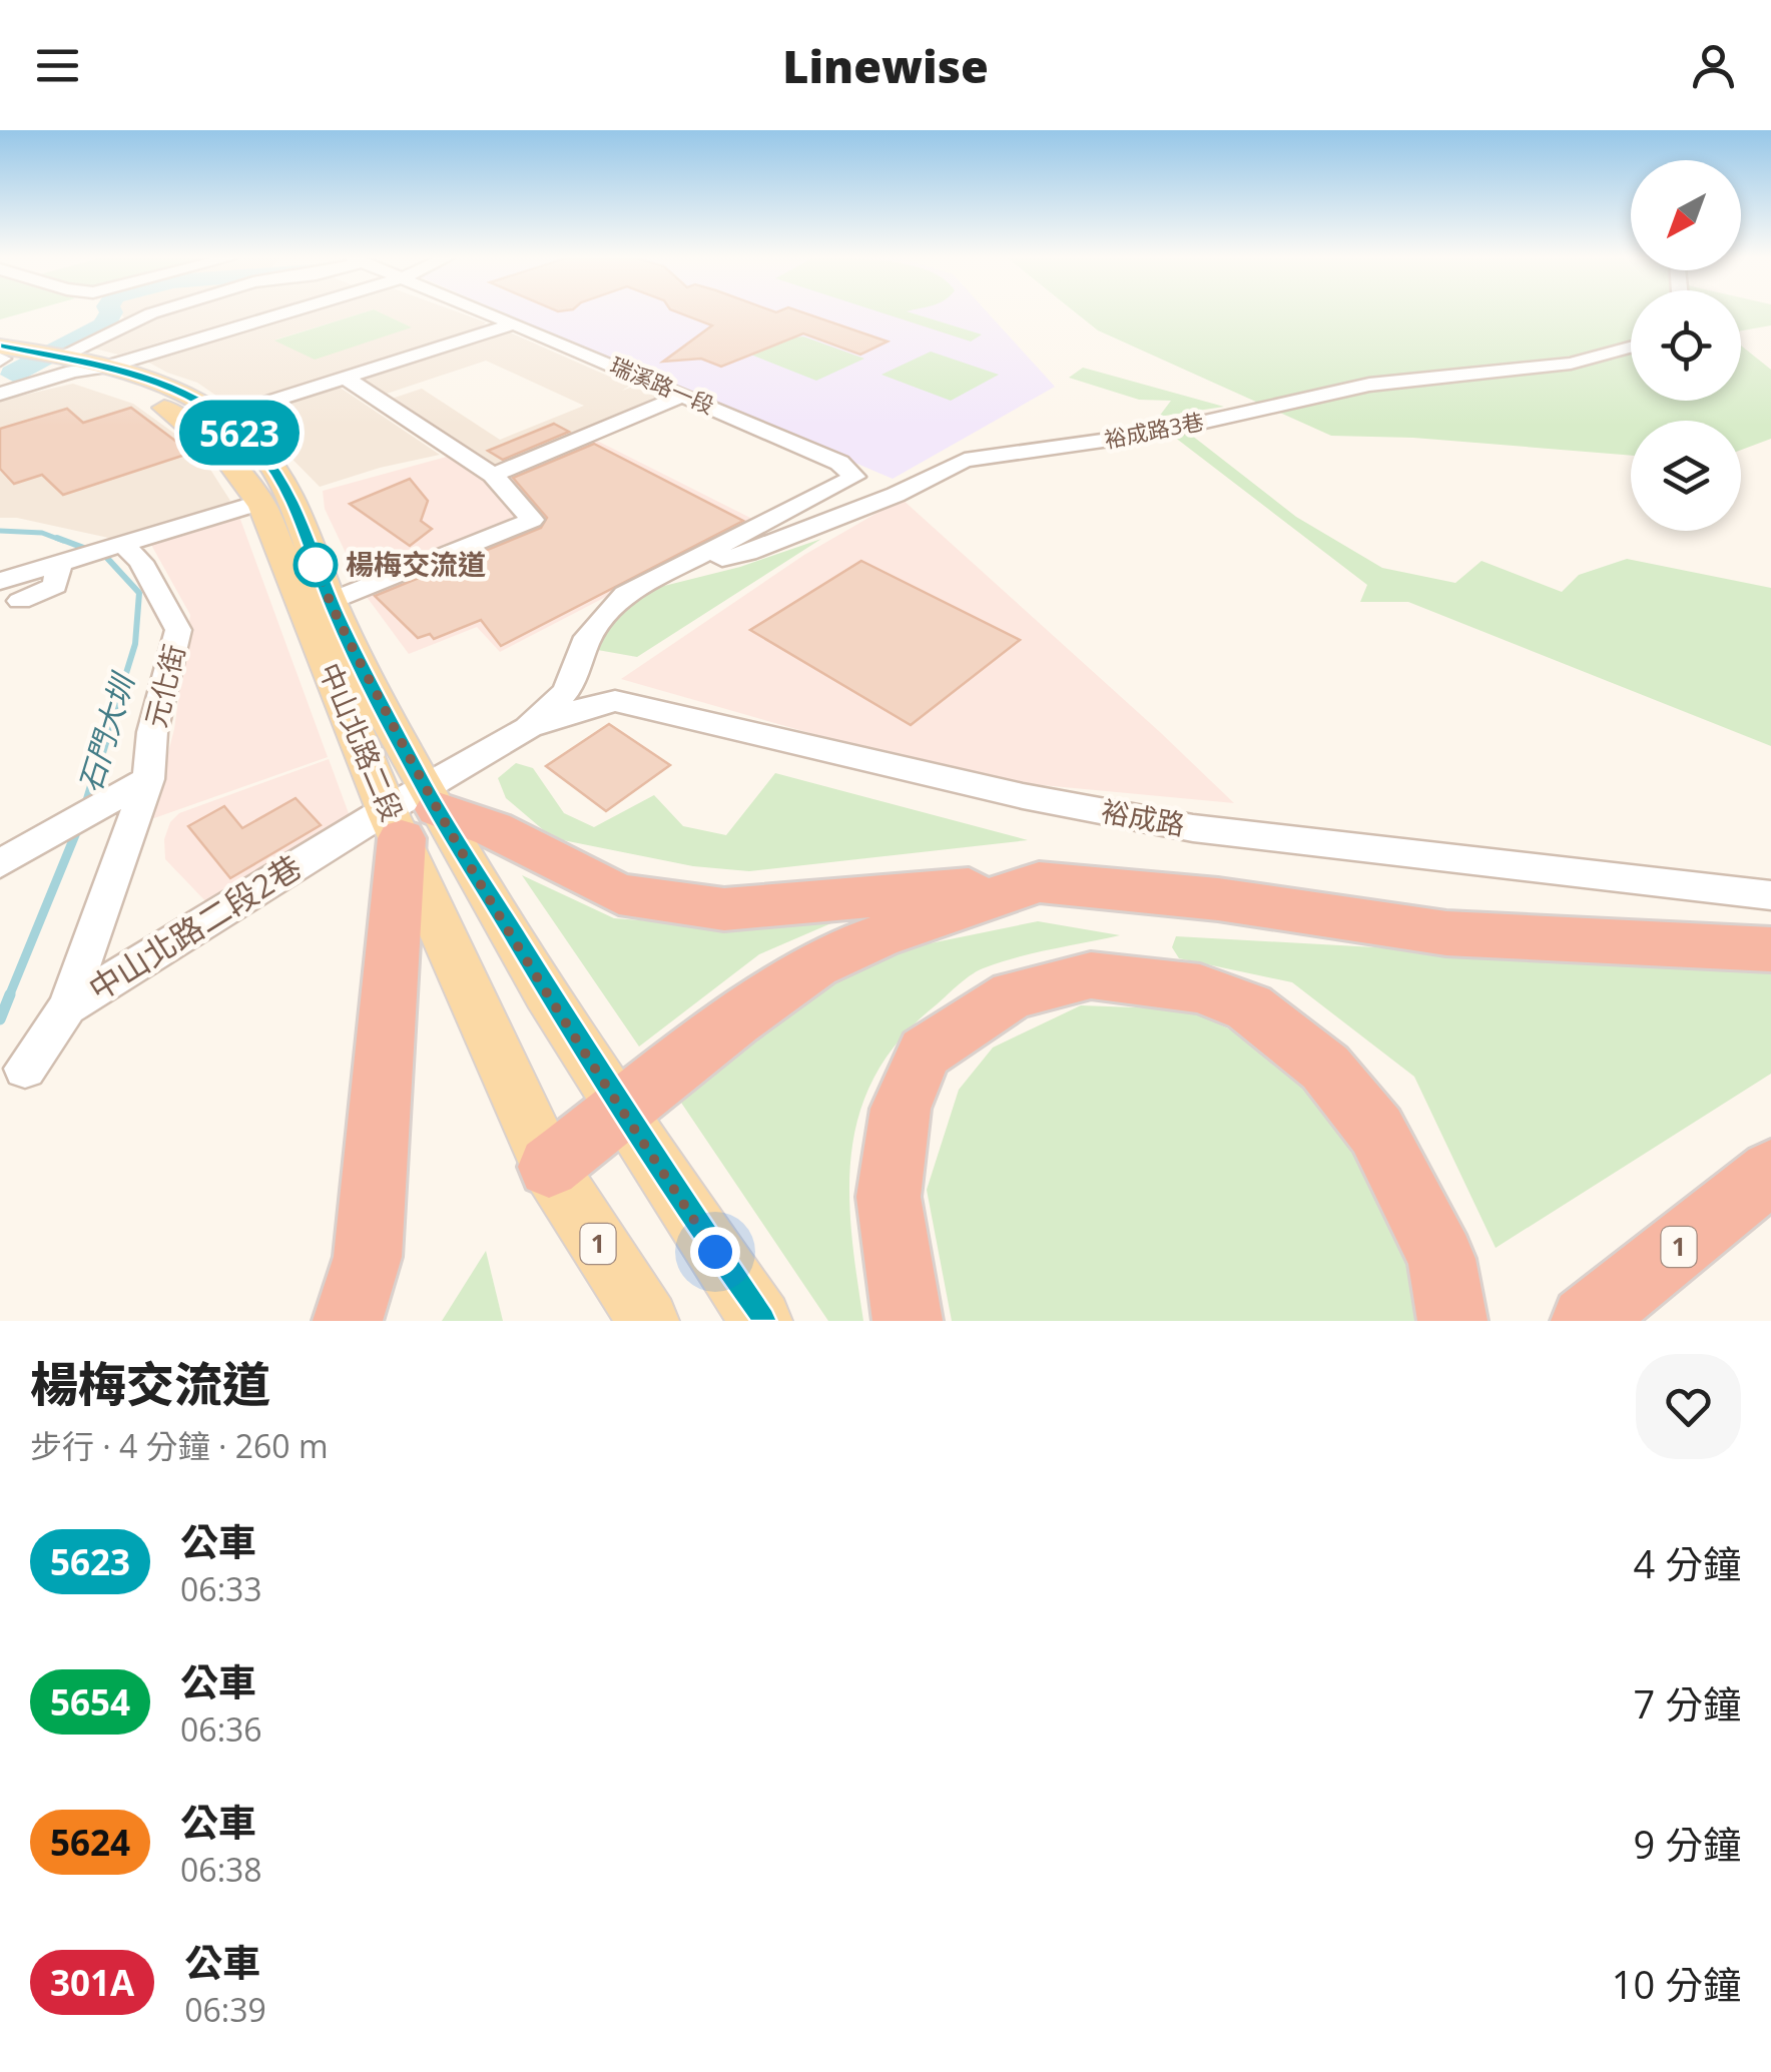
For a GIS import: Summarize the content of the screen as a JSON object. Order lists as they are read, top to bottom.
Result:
{
  "streets": {
    "highway": ["1"],
    "main road": ["中山北路二段"],
    "street": [
      "瑞溪路一段",
      "裕成路3巷",
      "元化街",
      "裕成路",
      "中山北路二段2巷"
    ]
  },
  "crossings": [
    ["瑞溪路一段", "裕成路3巷"],
    ["裕成路3巷", "中山北路二段"],
    ["裕成路3巷", "裕成路"],
    ["裕成路3巷", "中山北路二段2巷"],
    ["元化街", "中山北路二段2巷"],
    ["中山北路二段", "中山北路二段2巷"],
    ["中山北路二段", "1"]
  ],
  "water": ["石門大圳"],
  "places": ["楊梅交流道"],
  "lines": ["bus line 5623"],
  "north": "bottom left",
  "page": {
    "header": "Linewise",
    "on_map": "5623",
    "heading": ["楊梅交流道", "步行 · 4 分鐘 · 260 m"],
    "list": [
      {
        "mark": "5623",
        "name": "公車",
        "note": "06:33",
        "value": "4 分鐘"
      },
      {
        "mark": "5654",
        "name": "公車",
        "note": "06:36",
        "value": "7 分鐘"
      },
      {
        "mark": "5624",
        "name": "公車",
        "note": "06:38",
        "value": "9 分鐘"
      },
      {
        "mark": "301A",
        "name": "公車",
        "note": "06:39",
        "value": "10 分鐘"
      }
    ]
  }
}
